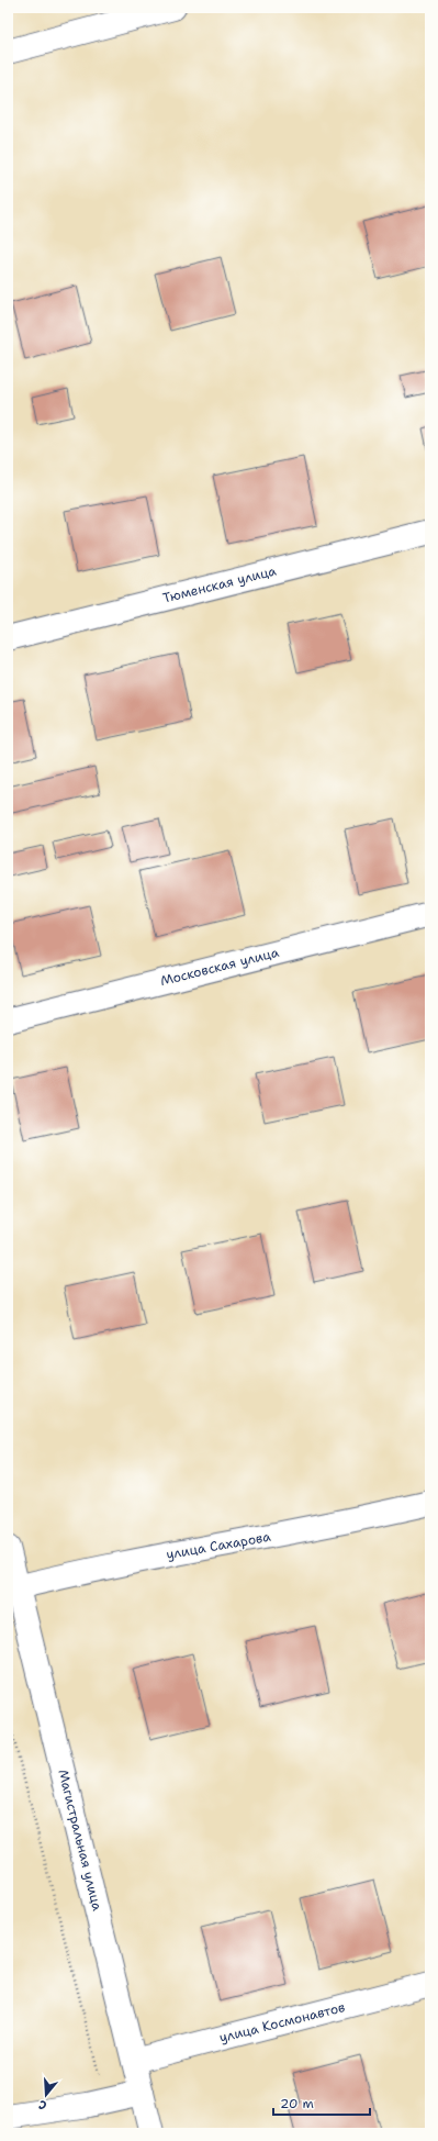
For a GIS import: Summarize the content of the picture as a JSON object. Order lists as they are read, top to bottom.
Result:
{
  "streets": {
    "street": [
      "Тюменская улица",
      "Московская улица",
      "улица Сахарова",
      "Магистральная улица",
      "улица Космонавтов"
    ]
  },
  "crossings": [
    ["улица Сахарова", "Магистральная улица"],
    ["Магистральная улица", "улица Космонавтов"]
  ],
  "scale_bar": "20 m",
  "north": "bottom"
}
